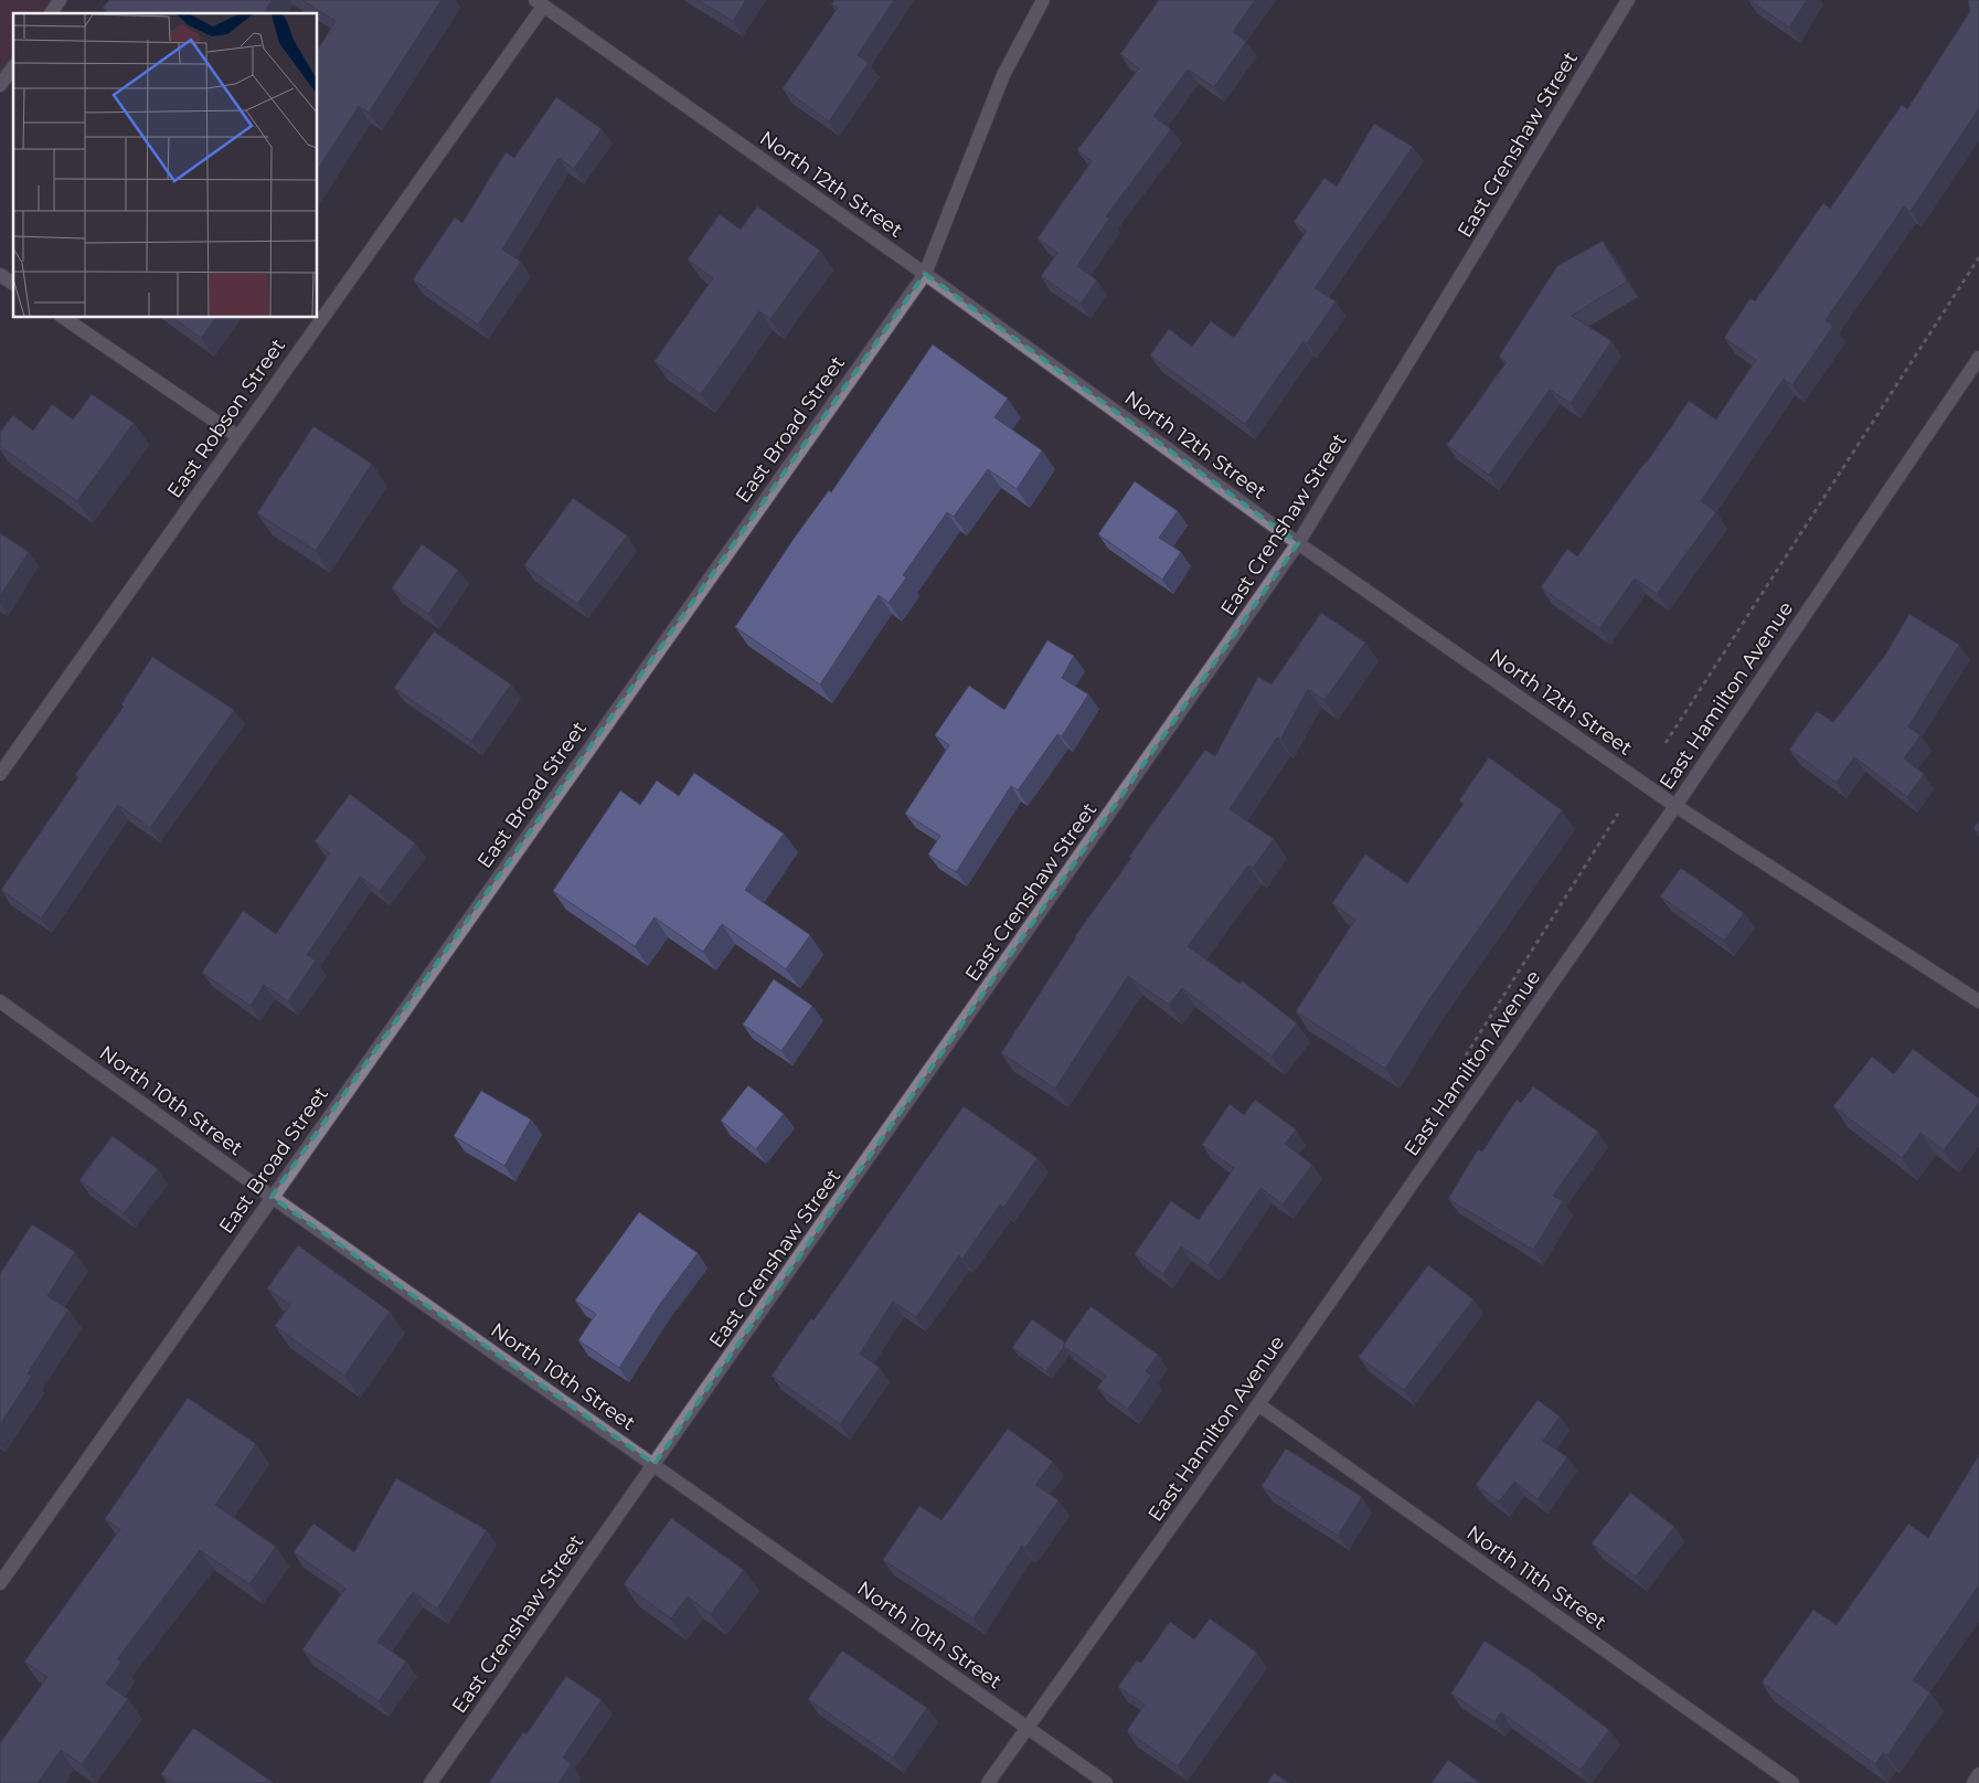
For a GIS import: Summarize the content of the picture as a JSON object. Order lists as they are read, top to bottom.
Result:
{
  "streets": {
    "street": [
      "East Crenshaw Street",
      "North 12th Street",
      "East Robson Street",
      "East Broad Street",
      "East Hamilton Avenue",
      "North 10th Street",
      "North 11th Street"
    ]
  },
  "crossings": [
    ["East Crenshaw Street", "North 12th Street"],
    ["East Crenshaw Street", "North 10th Street"],
    ["North 12th Street", "East Robson Street"],
    ["North 12th Street", "East Broad Street"],
    ["North 12th Street", "East Hamilton Avenue"],
    ["East Broad Street", "North 10th Street"],
    ["East Hamilton Avenue", "North 10th Street"],
    ["East Hamilton Avenue", "North 11th Street"]
  ]
}
